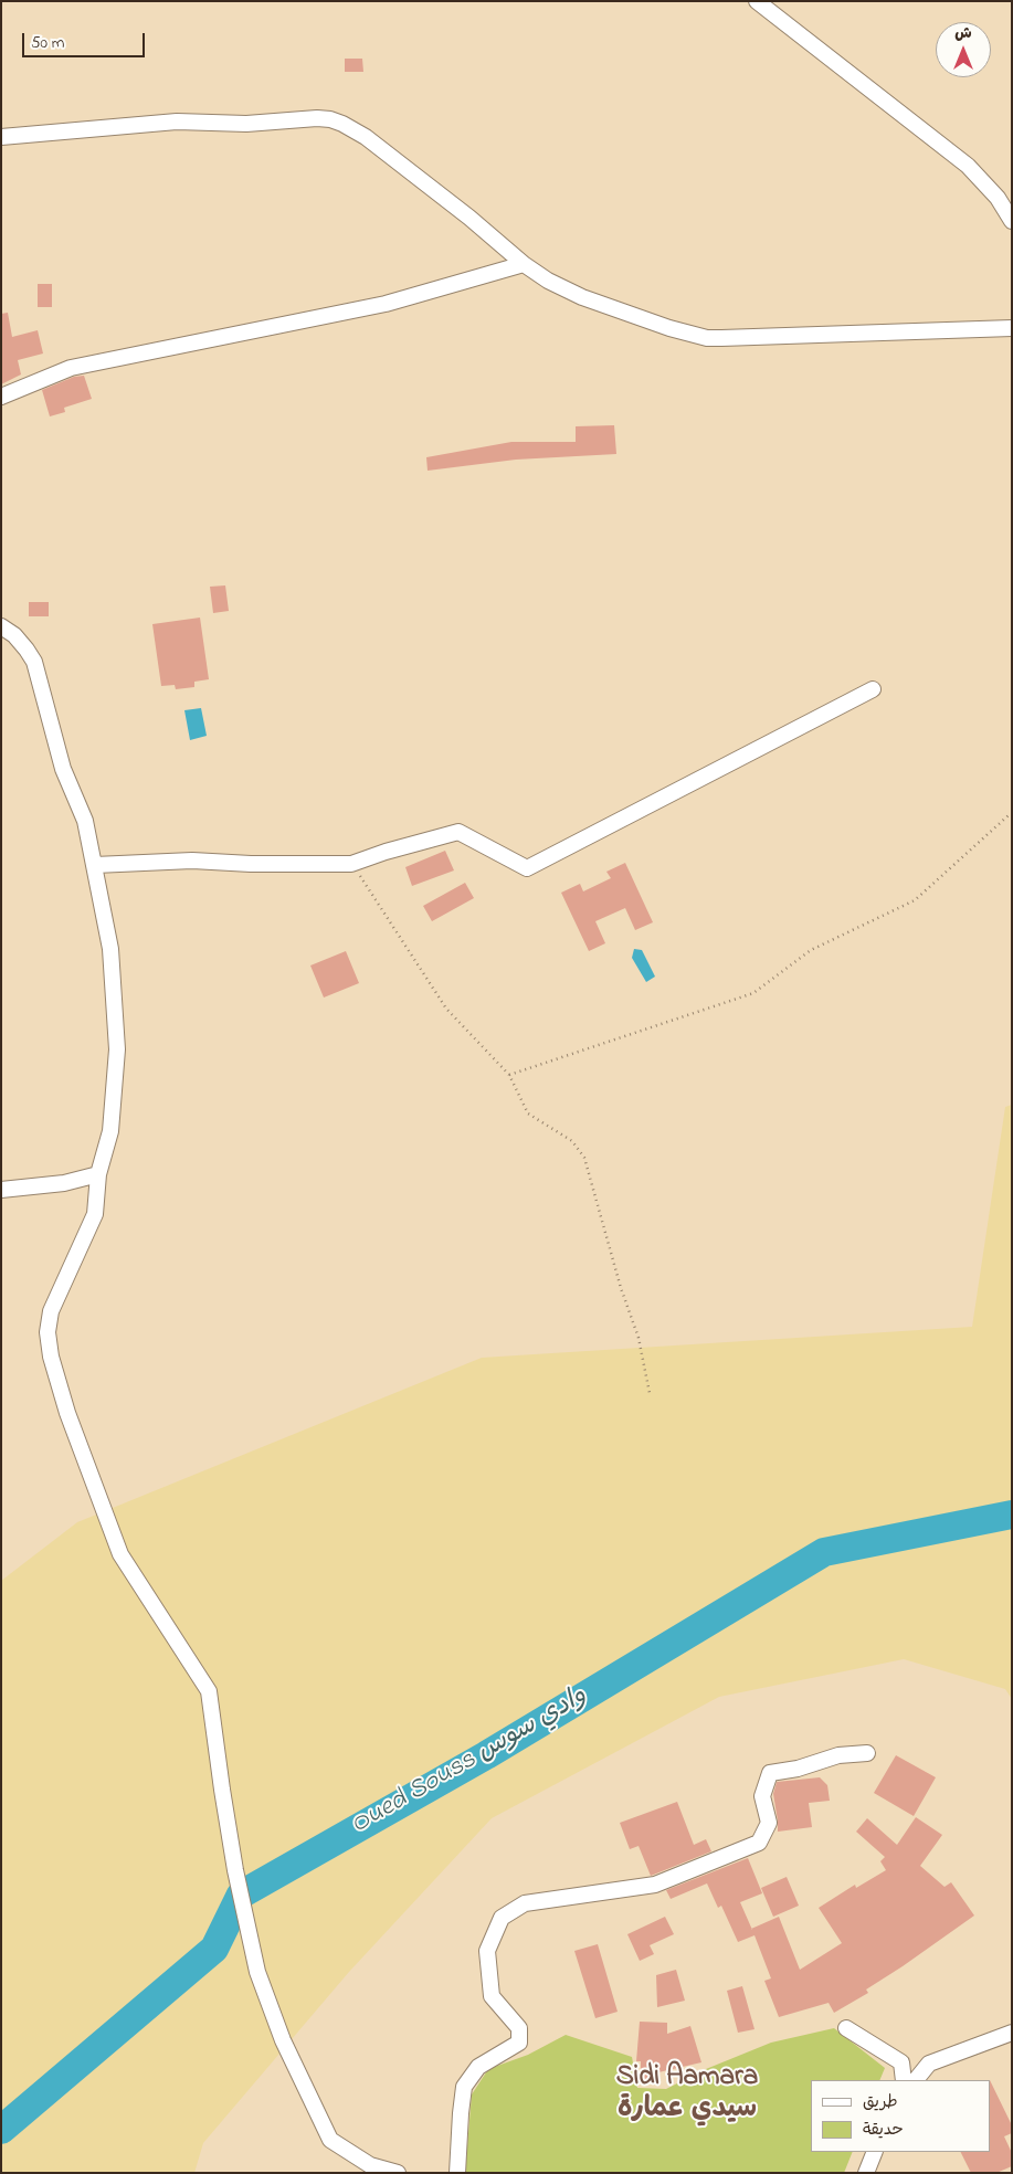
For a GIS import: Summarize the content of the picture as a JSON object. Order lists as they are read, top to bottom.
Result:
{
  "districts": ["Sidi Aamara سيدي عمارة"],
  "water": ["Oued Souss وادي سوس"],
  "legend": ["طريق", "حديقة"],
  "scale_bar": "50 m",
  "north": "top"
}
